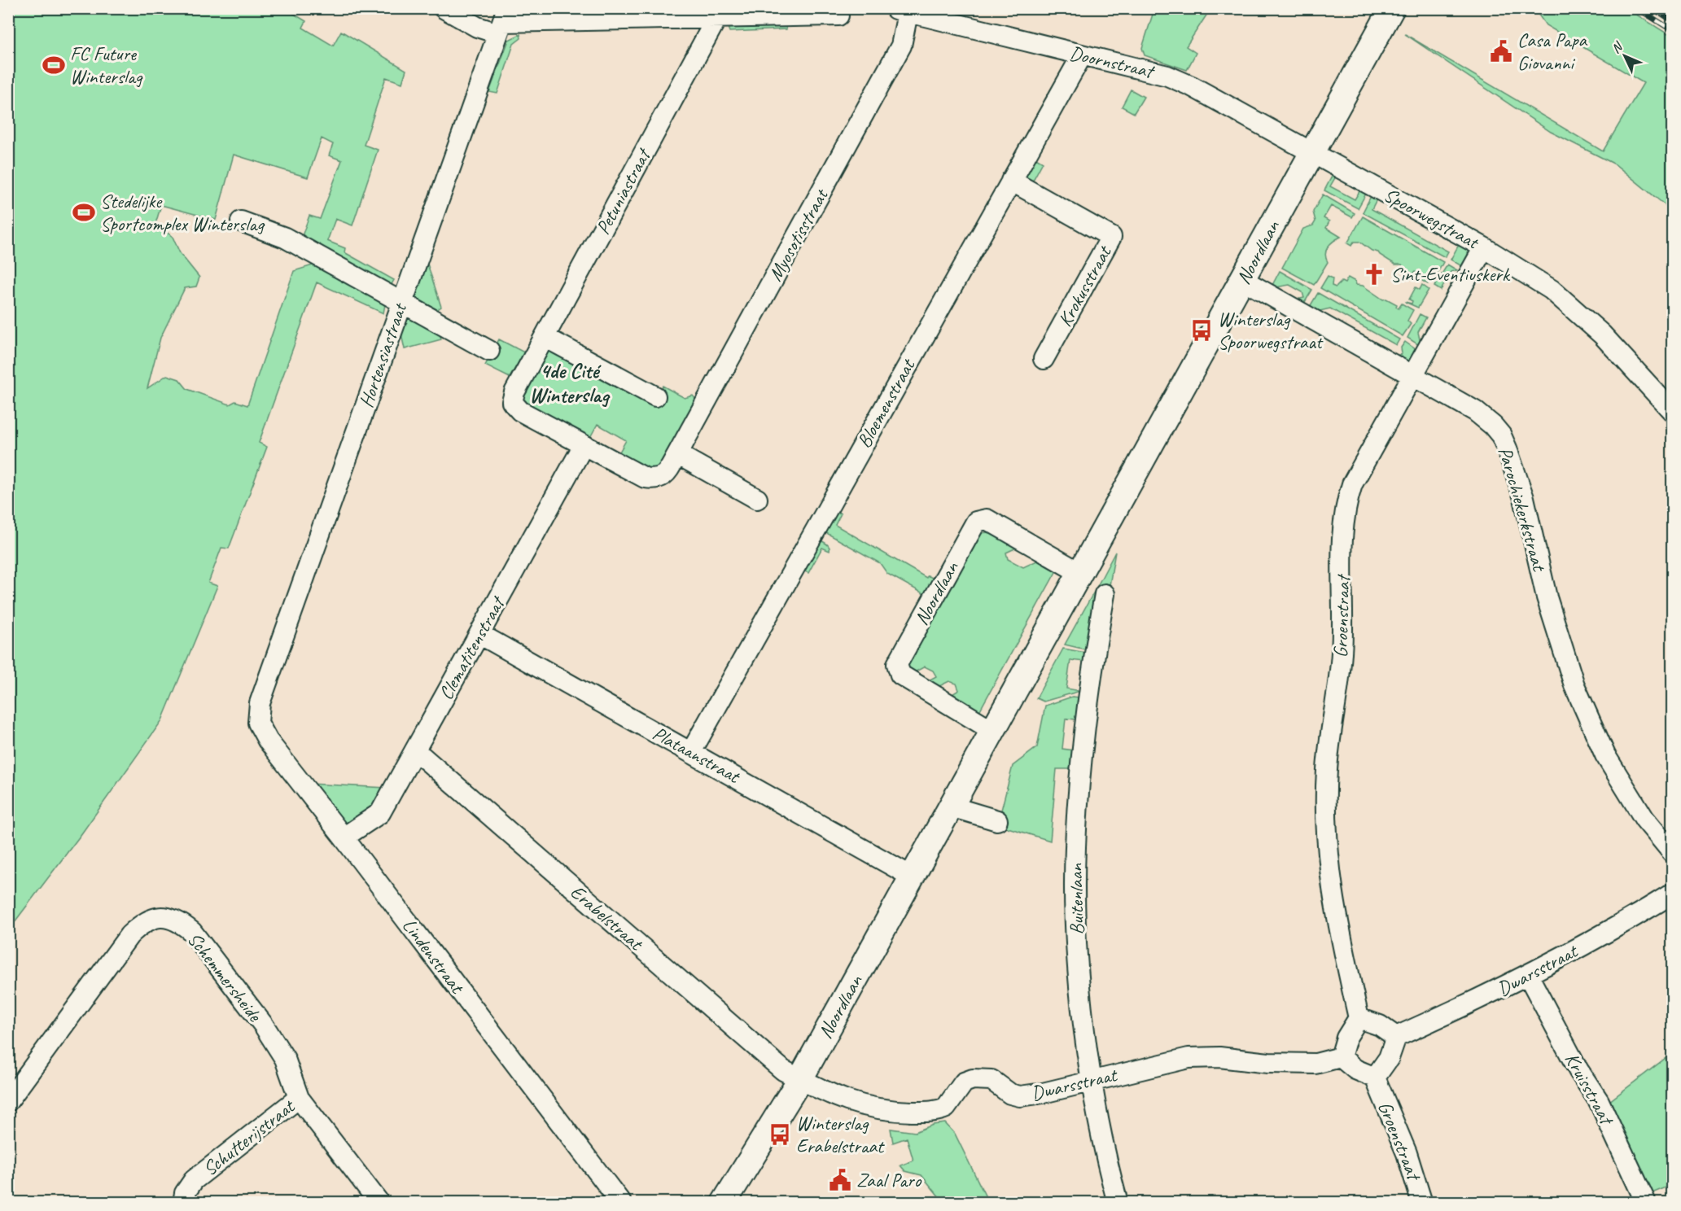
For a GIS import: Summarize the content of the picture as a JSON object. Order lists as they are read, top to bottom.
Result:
{
  "streets": {
    "street": [
      "Doornstraat",
      "Petuniastraat",
      "Spoorwegstraat",
      "Myosotisstraat",
      "Noordlaan",
      "Krokusstraat",
      "Hortensiastraat",
      "Bloemenstraat",
      "Parochiekerkstraat",
      "Groenstraat",
      "Clematitenstraat",
      "Plataanstraat",
      "Buitenlaan",
      "Erabelstraat",
      "Lindenstraat",
      "Dwarsstraat",
      "Schemmersheide",
      "Kruisstraat",
      "Schutterijstraat"
    ]
  },
  "crossings": [
    ["Doornstraat", "Spoorwegstraat"],
    ["Doornstraat", "Myosotisstraat"],
    ["Doornstraat", "Noordlaan"],
    ["Doornstraat", "Bloemenstraat"],
    ["Petuniastraat", "Myosotisstraat"],
    ["Petuniastraat", "Clematitenstraat"],
    ["Spoorwegstraat", "Noordlaan"],
    ["Spoorwegstraat", "Groenstraat"],
    ["Myosotisstraat", "Clematitenstraat"],
    ["Noordlaan", "Parochiekerkstraat"],
    ["Noordlaan", "Plataanstraat"],
    ["Noordlaan", "Erabelstraat"],
    ["Noordlaan", "Dwarsstraat"],
    ["Krokusstraat", "Bloemenstraat"],
    ["Hortensiastraat", "Lindenstraat"],
    ["Bloemenstraat", "Plataanstraat"],
    ["Parochiekerkstraat", "Groenstraat"],
    ["Groenstraat", "Dwarsstraat"],
    ["Clematitenstraat", "Plataanstraat"],
    ["Clematitenstraat", "Erabelstraat"],
    ["Clematitenstraat", "Lindenstraat"],
    ["Buitenlaan", "Dwarsstraat"],
    ["Erabelstraat", "Dwarsstraat"],
    ["Dwarsstraat", "Kruisstraat"],
    ["Schemmersheide", "Schutterijstraat"]
  ],
  "districts": ["4de Cité Winterslag"],
  "places": {
    "public building": ["Casa Papa Giovanni", "Zaal Paro"],
    "sports": ["FC Future Winterslag", "Stedelijke Sportcomplex Winterslag"],
    "church": ["Sint-Eventiuskerk"],
    "bus stop": ["Winterslag Spoorwegstraat", "Winterslag Erabelstraat"]
  },
  "north": "top left"
}
